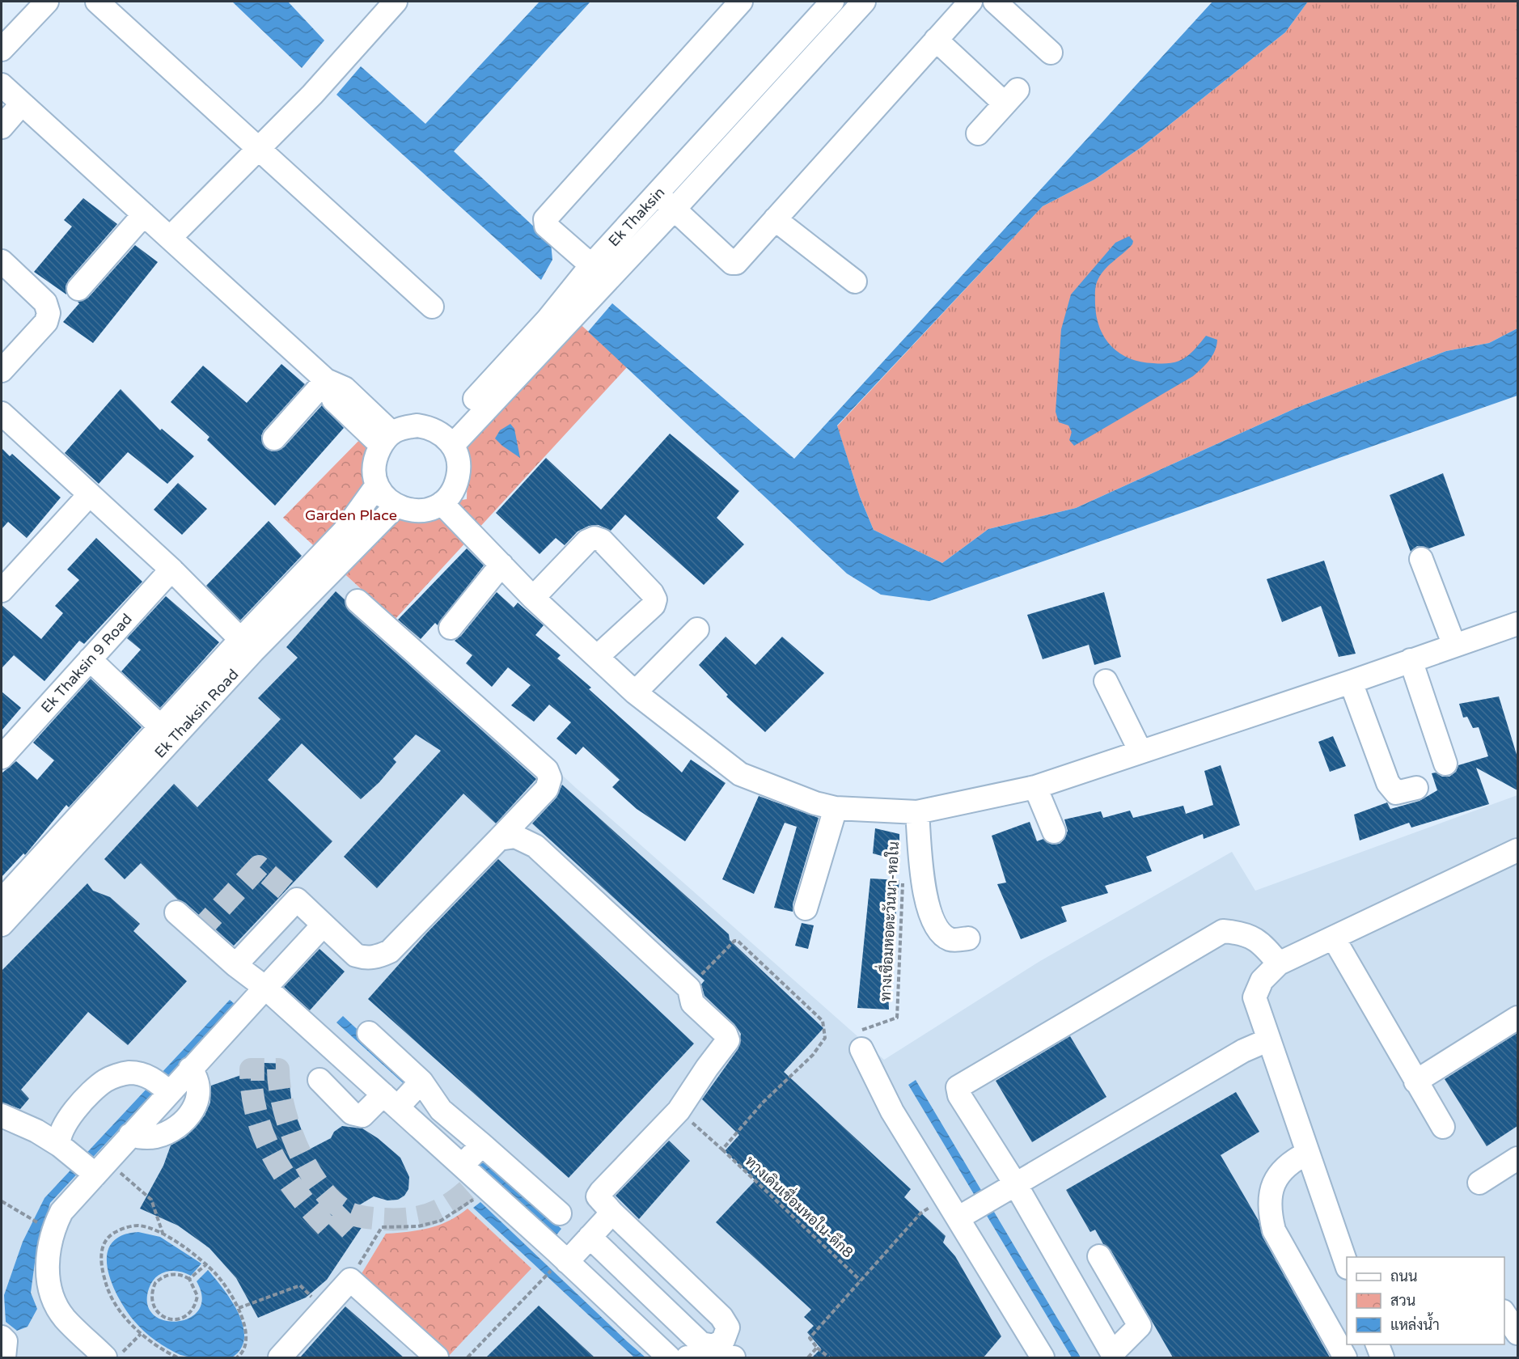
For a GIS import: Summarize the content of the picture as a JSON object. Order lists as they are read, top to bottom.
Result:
{
  "streets": {
    "street": ["Ek Thaksin", "Ek Thaksin 9 Road", "Ek Thaksin Road"],
    "path": ["ทางเชื่อมหอตะวันนา-หอใน", "ทางเดินเชื่อมหอใน-ตึก8"]
  },
  "crossings": [
    ["Ek Thaksin", "Ek Thaksin Road"]
  ],
  "parks": ["Garden Place"],
  "legend": ["ถนน", "สวน", "แหล่งน้ำ"]
}
